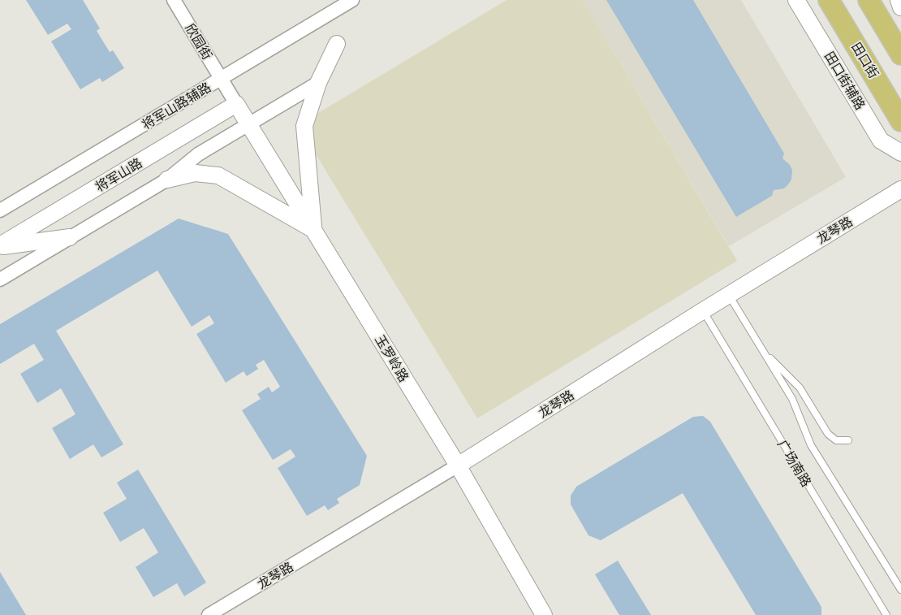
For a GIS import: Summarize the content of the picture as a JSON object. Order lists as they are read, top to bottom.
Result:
{
  "streets": {
    "main road": ["田口街"],
    "street": [
      "欣园街",
      "田口街辅路",
      "将军山路辅路",
      "将军山路",
      "龙琴路",
      "玉罗岭路"
    ],
    "lane": ["广场南路"]
  },
  "crossings": [
    ["欣园街", "将军山路辅路"],
    ["欣园街", "将军山路"],
    ["欣园街", "玉罗岭路"],
    ["将军山路", "玉罗岭路"],
    ["龙琴路", "玉罗岭路"],
    ["龙琴路", "广场南路"]
  ]
}
